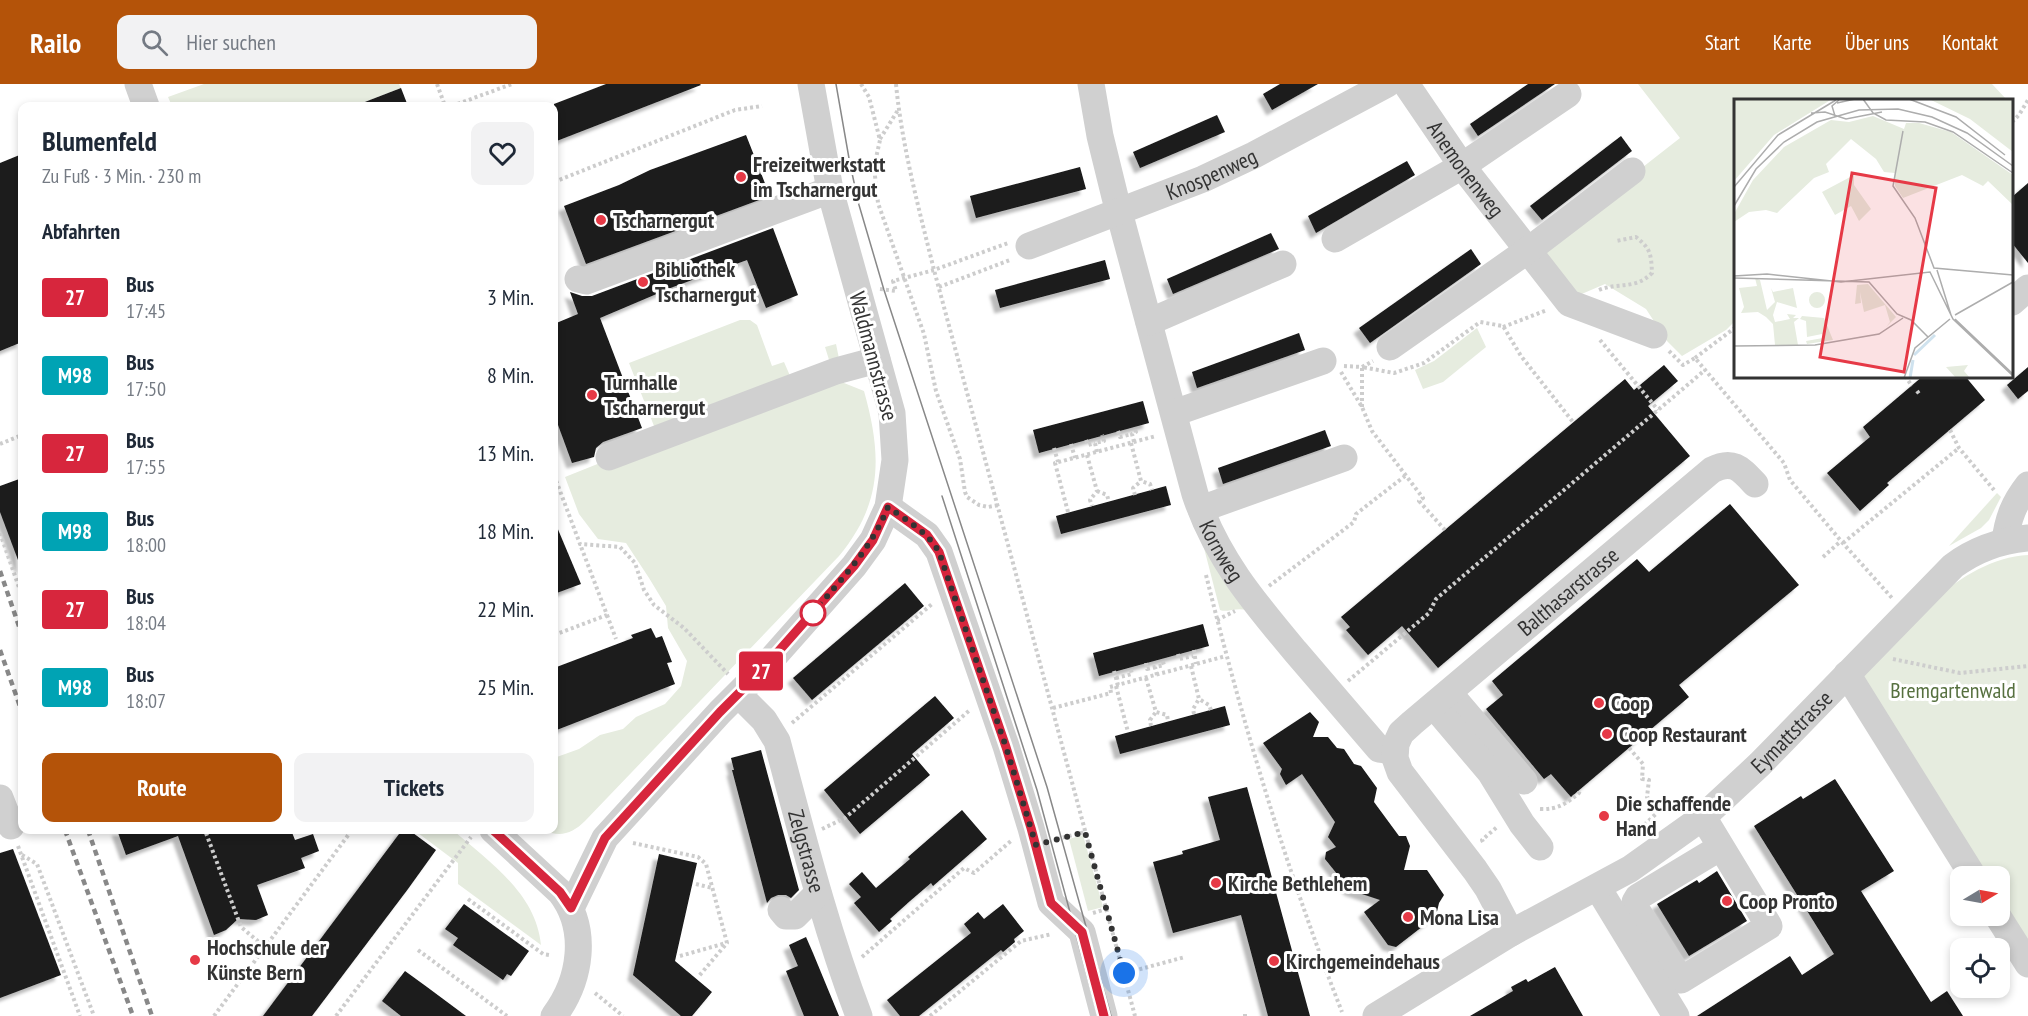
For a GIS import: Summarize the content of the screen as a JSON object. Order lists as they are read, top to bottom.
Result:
{
  "streets": {
    "street": [
      "Anemonenweg",
      "Knospenweg",
      "Waldmannstrasse",
      "Kornweg",
      "Balthasarstrasse",
      "Eymattstrasse",
      "Zelgstrasse"
    ]
  },
  "crossings": [
    ["Knospenweg", "Kornweg"],
    ["Waldmannstrasse", "Zelgstrasse"],
    ["Kornweg", "Balthasarstrasse"]
  ],
  "parks": ["Bremgartenwald"],
  "places": [
    "Freizeitwerkstatt im Tscharnergut",
    "Tscharnergut",
    "Bibliothek Tscharnergut",
    "Turnhalle Tscharnergut",
    "Coop",
    "Coop Restaurant",
    "Die schaffende Hand",
    "Kirche Bethlehem",
    "Coop Pronto",
    "Mona Lisa",
    "Hochschule der Künste Bern",
    "Kirchgemeindehaus"
  ],
  "lines": ["bus line 27"],
  "north": "right",
  "page": {
    "header": "Railo",
    "search": "Hier suchen",
    "nav": [
      "Start",
      "Karte",
      "Über uns",
      "Kontakt"
    ],
    "on_map": "27",
    "heading": [
      ["Blumenfeld", "Zu Fuß · 3 Min. · 230 m"],
      "Abfahrten"
    ],
    "list": [
      {
        "mark": "27",
        "name": "Bus",
        "note": "17:45",
        "value": "3 Min."
      },
      {
        "mark": "M98",
        "name": "Bus",
        "note": "17:50",
        "value": "8 Min."
      },
      {
        "mark": "27",
        "name": "Bus",
        "note": "17:55",
        "value": "13 Min."
      },
      {
        "mark": "M98",
        "name": "Bus",
        "note": "18:00",
        "value": "18 Min."
      },
      {
        "mark": "27",
        "name": "Bus",
        "note": "18:04",
        "value": "22 Min."
      },
      {
        "mark": "M98",
        "name": "Bus",
        "note": "18:07",
        "value": "25 Min."
      }
    ],
    "buttons": ["Route", "Tickets"]
  }
}
